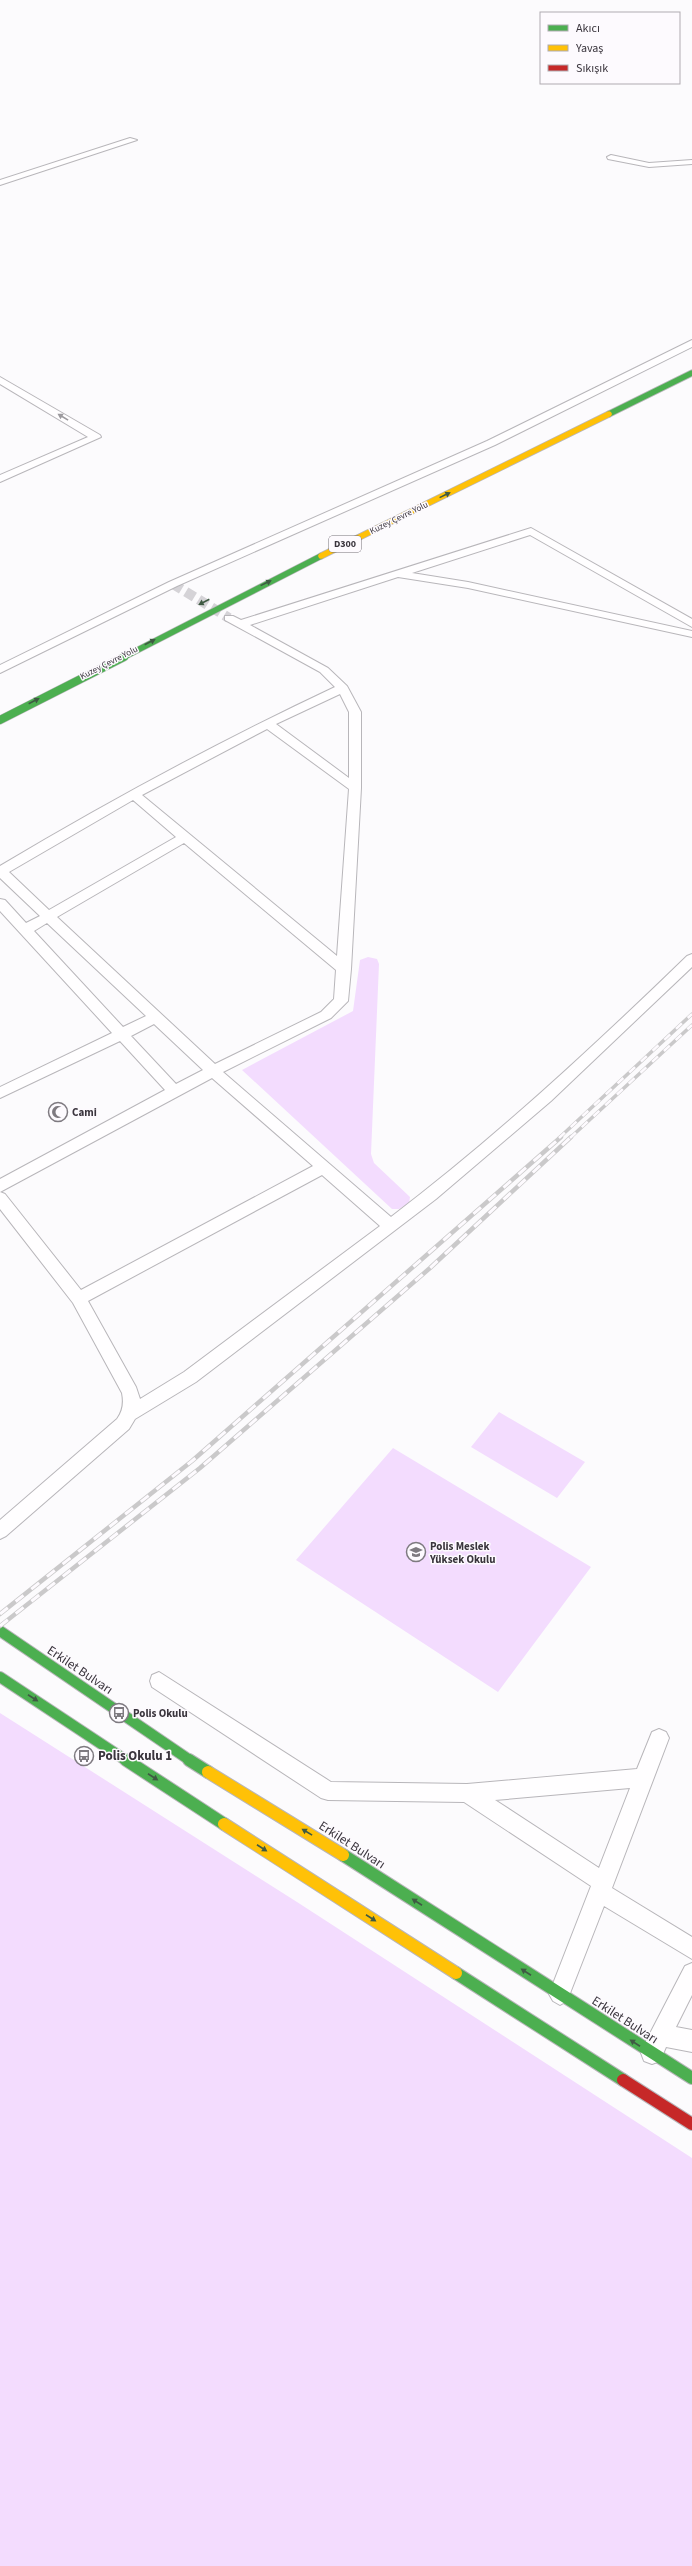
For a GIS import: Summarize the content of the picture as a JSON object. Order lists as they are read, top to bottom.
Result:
{
  "streets": {
    "main road": ["Kuzey Çevre Yolu", "D300", "Erkilet Bulvarı"]
  },
  "places": {
    "mosque": ["Cami"],
    "school or university": ["Polis Meslek Yüksek Okulu"],
    "bus stop": ["Polis Okulu", "Polis Okulu 1"]
  },
  "legend": ["Akıcı", "Yavaş", "Sıkışık"]
}
